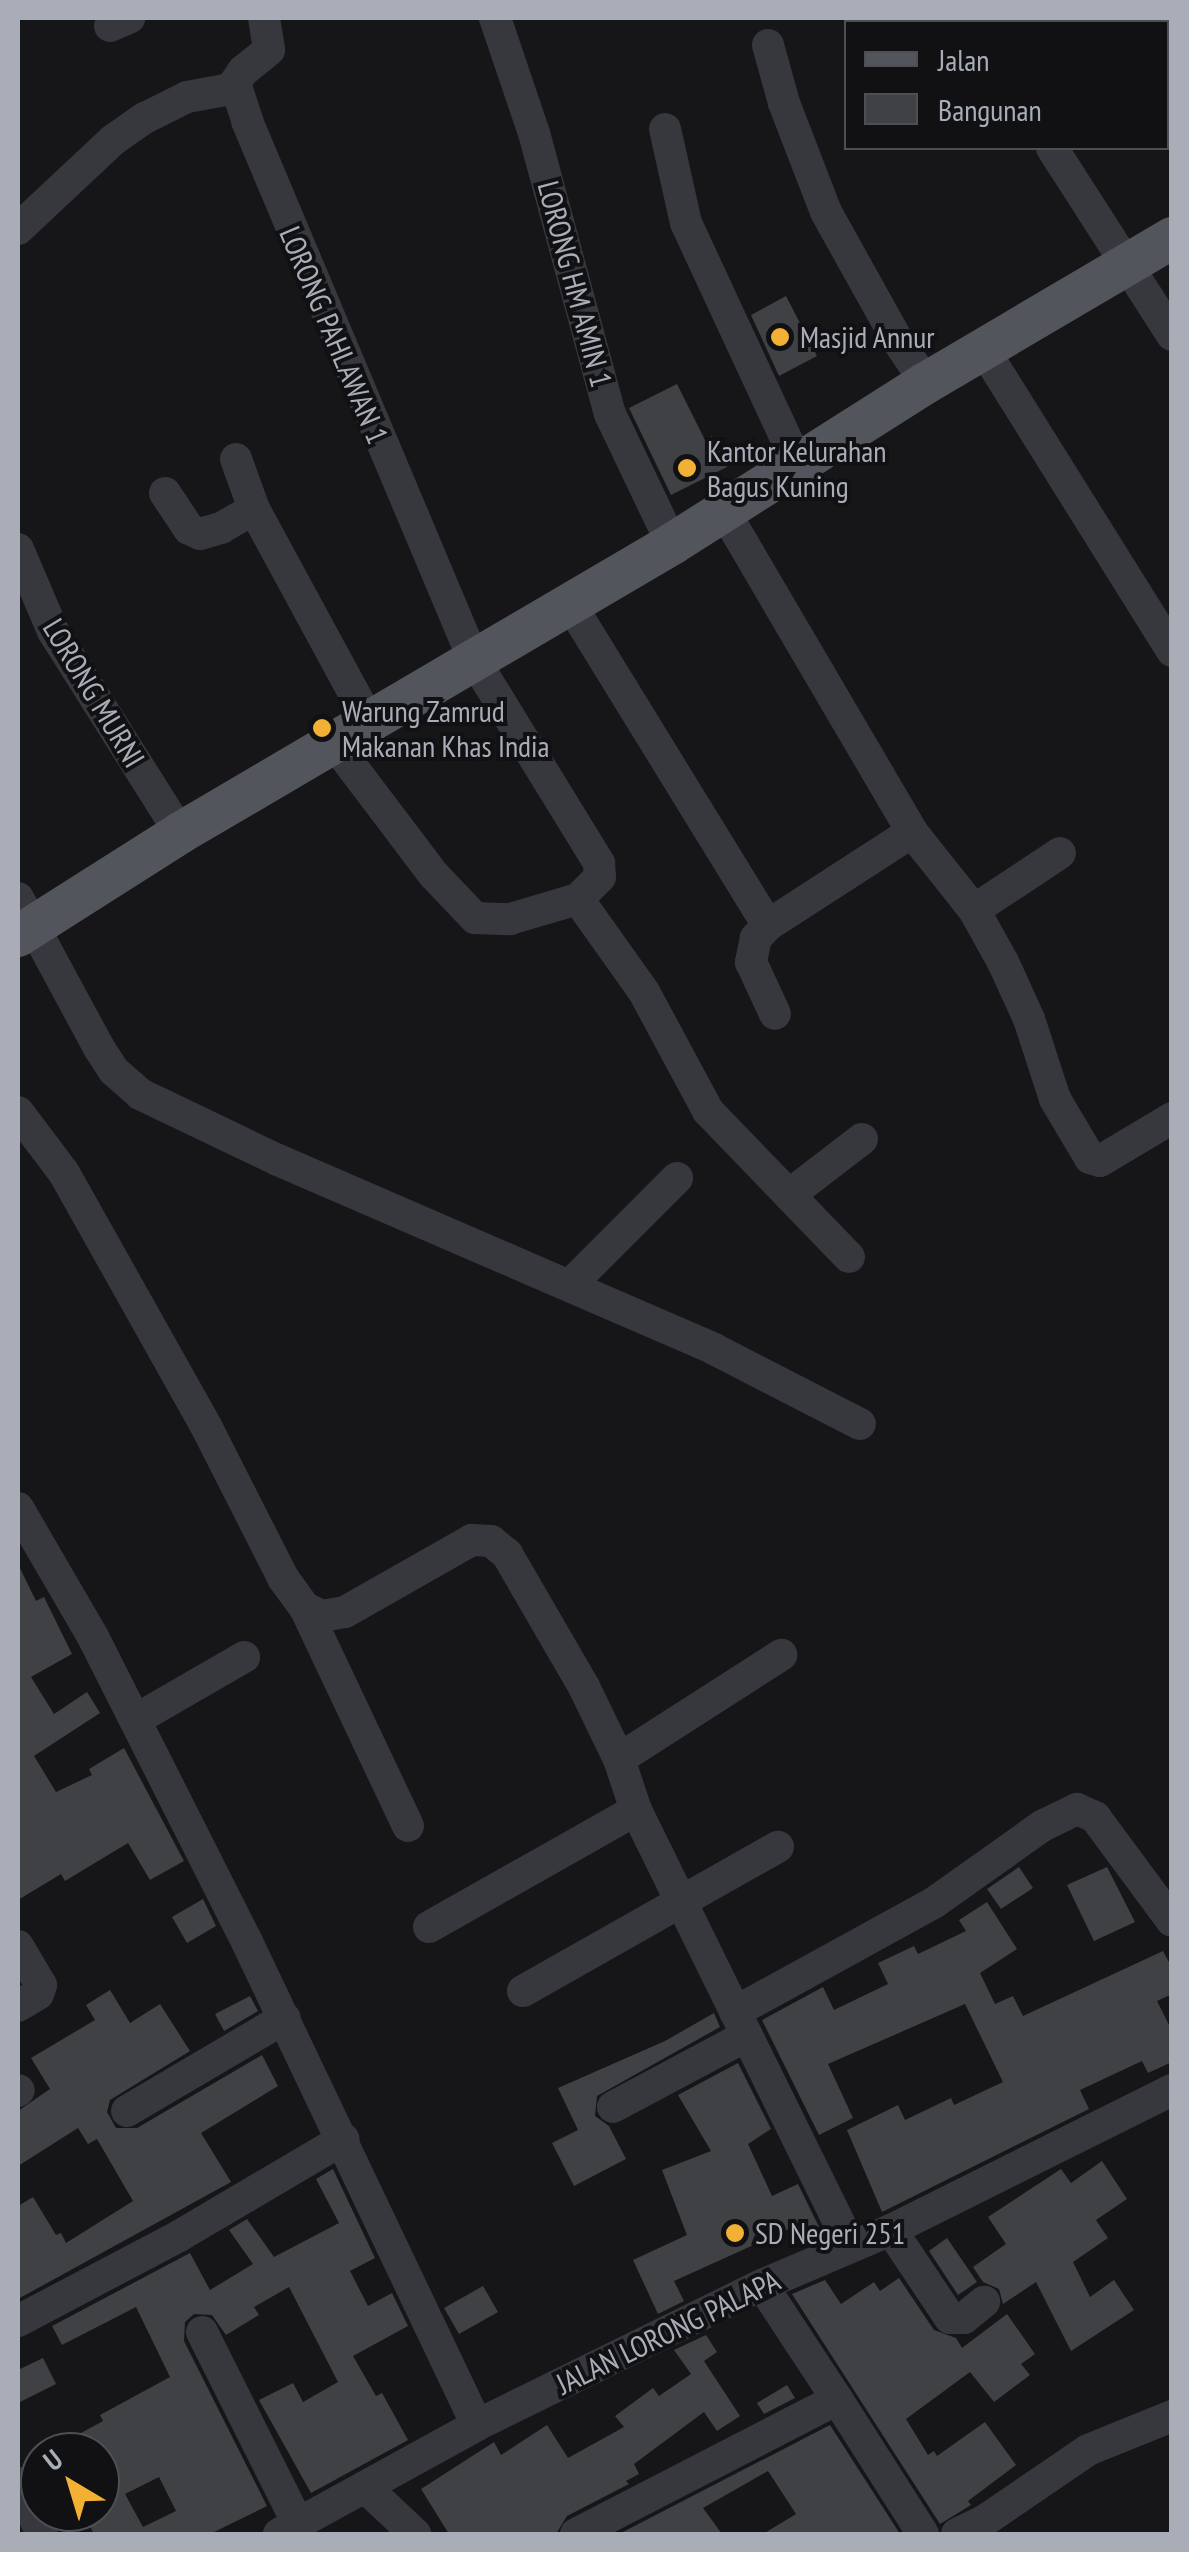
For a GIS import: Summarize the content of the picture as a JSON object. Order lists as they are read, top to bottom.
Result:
{
  "streets": {
    "street": [
      "LORONG HM AMIN 1",
      "LORONG PAHLAWAN 1",
      "LORONG MURNI",
      "JALAN LORONG PALAPA"
    ]
  },
  "places": [
    "Masjid Annur",
    "Kantor Kelurahan Bagus Kuning",
    "Warung Zamrud Makanan Khas India",
    "SD Negeri 251"
  ],
  "legend": ["Jalan", "Bangunan"],
  "north": "top left"
}
